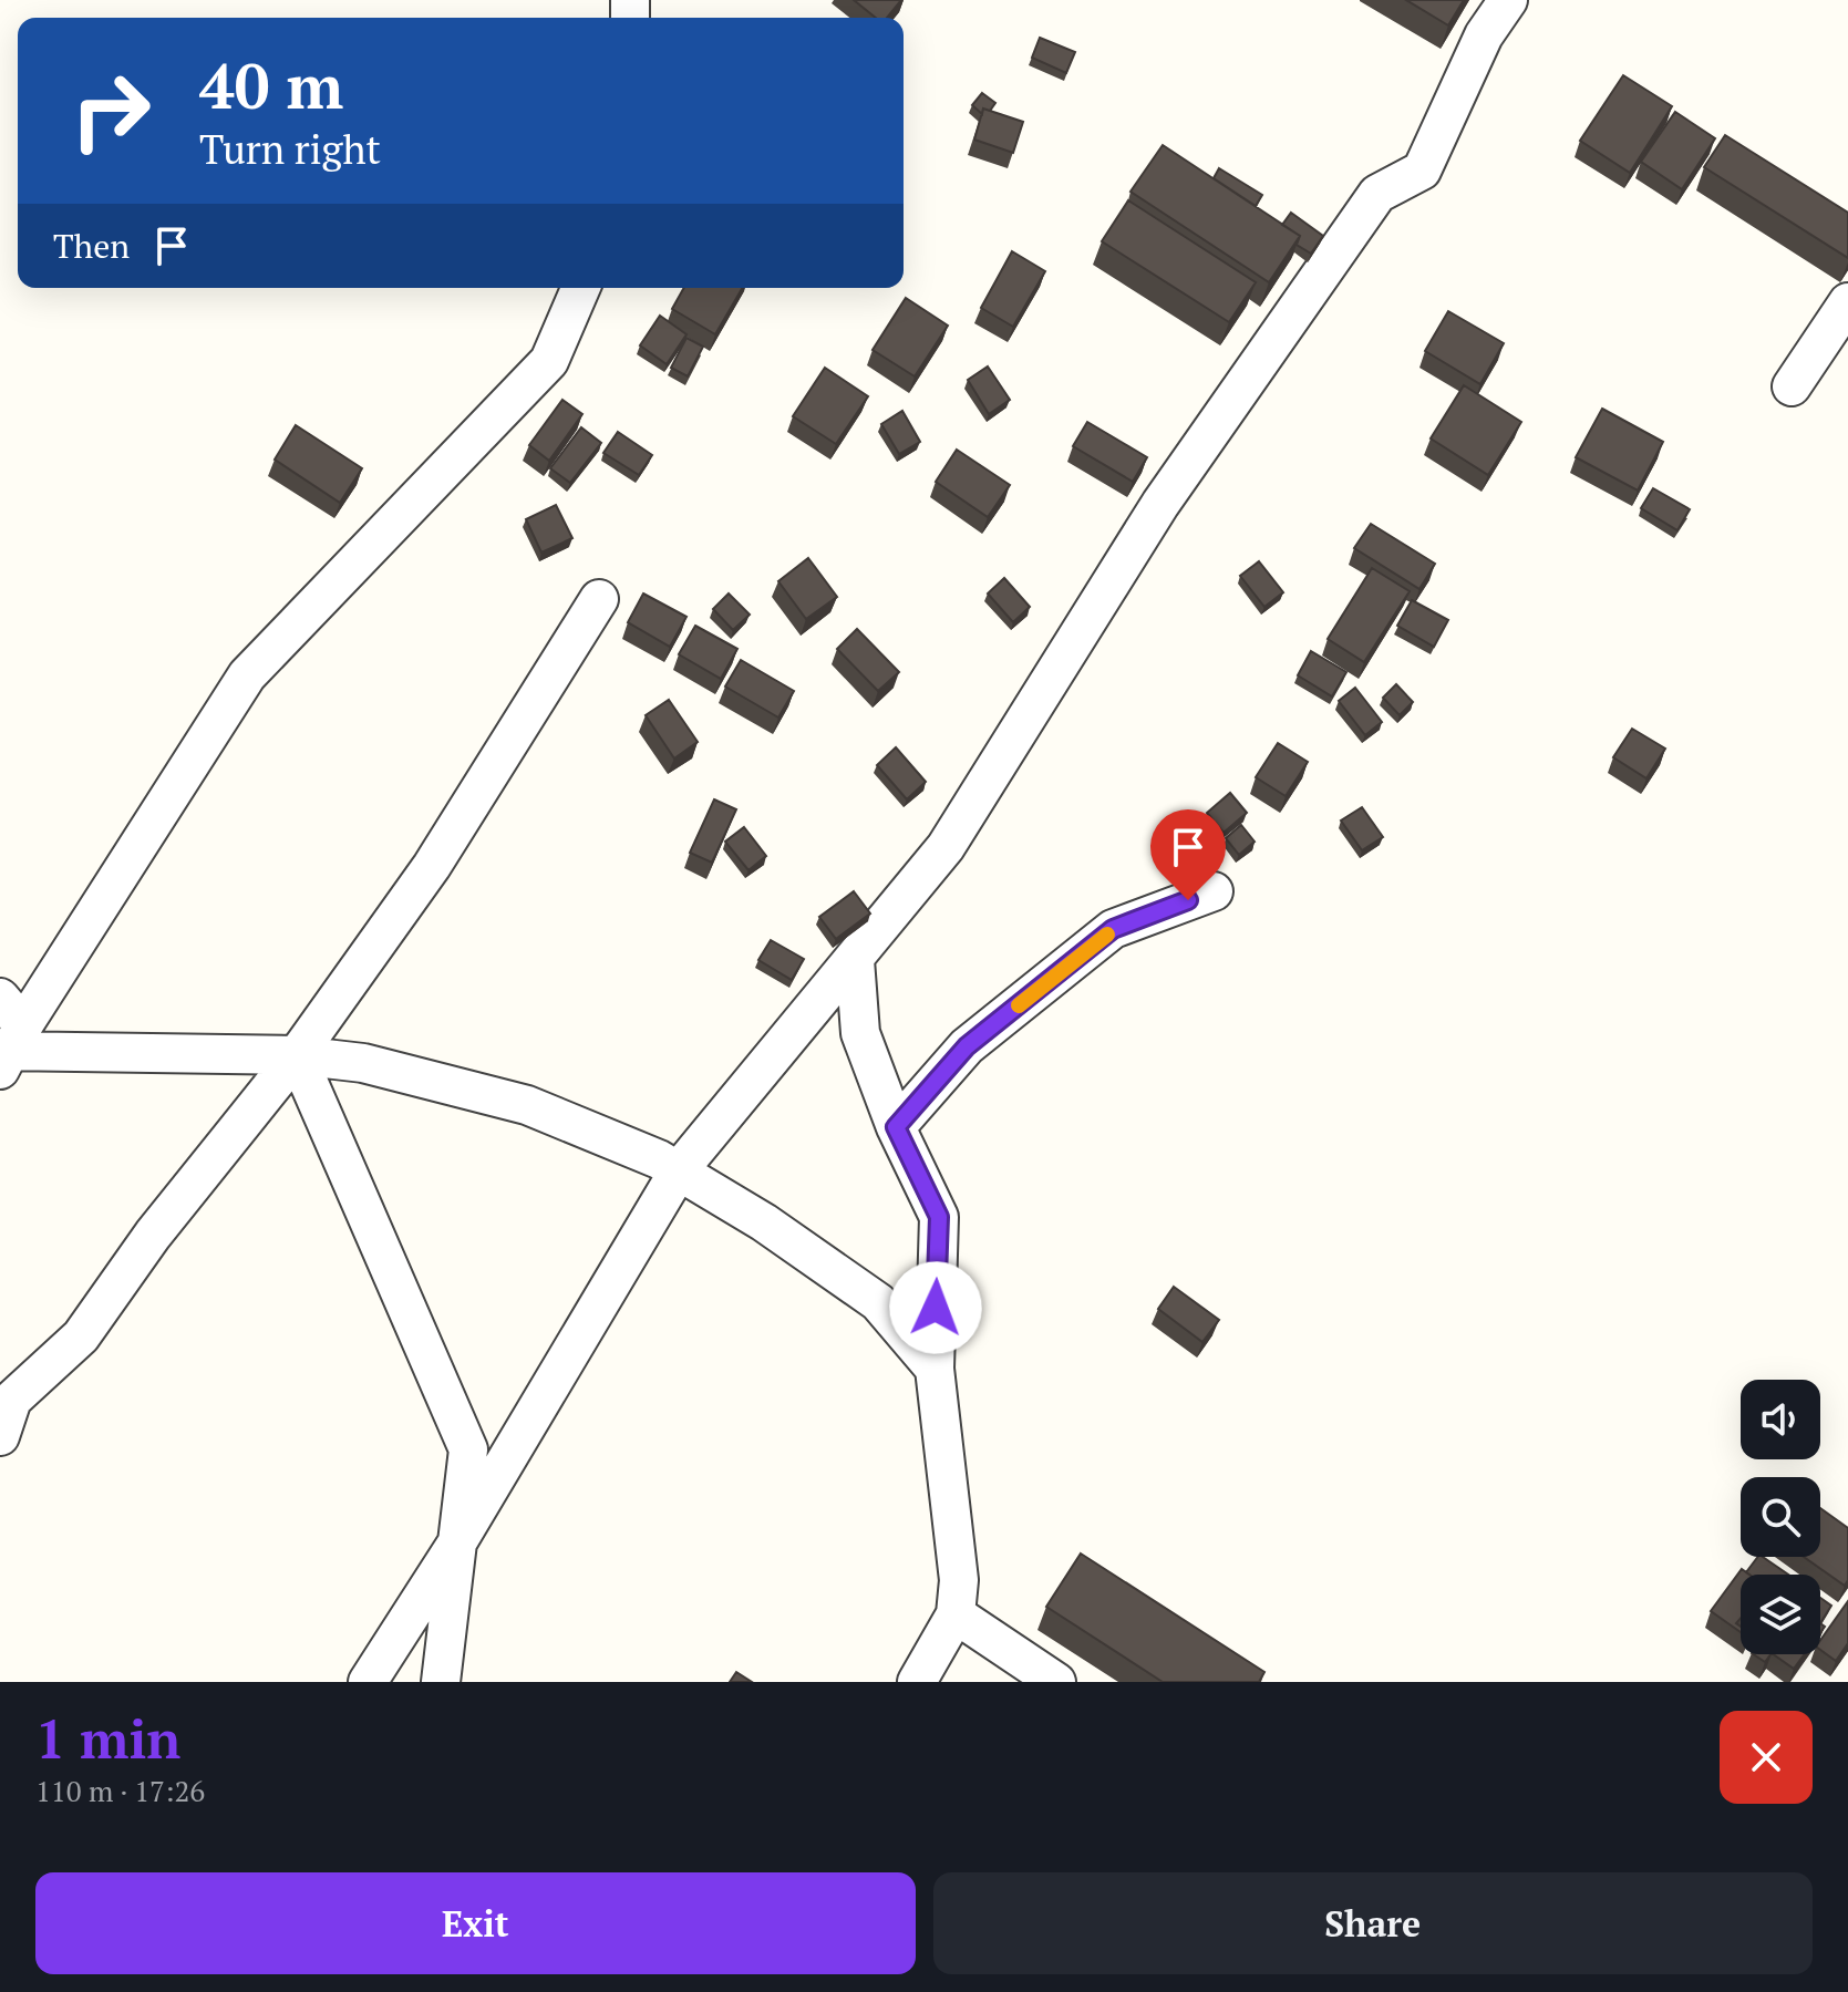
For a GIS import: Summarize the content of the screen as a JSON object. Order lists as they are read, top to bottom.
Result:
{
  "page": {
    "turn": ["40 m", "Turn right"],
    "then": "Then",
    "heading": ["1 min", "110 m · 17:26"],
    "buttons": ["Exit", "Share"]
  }
}
